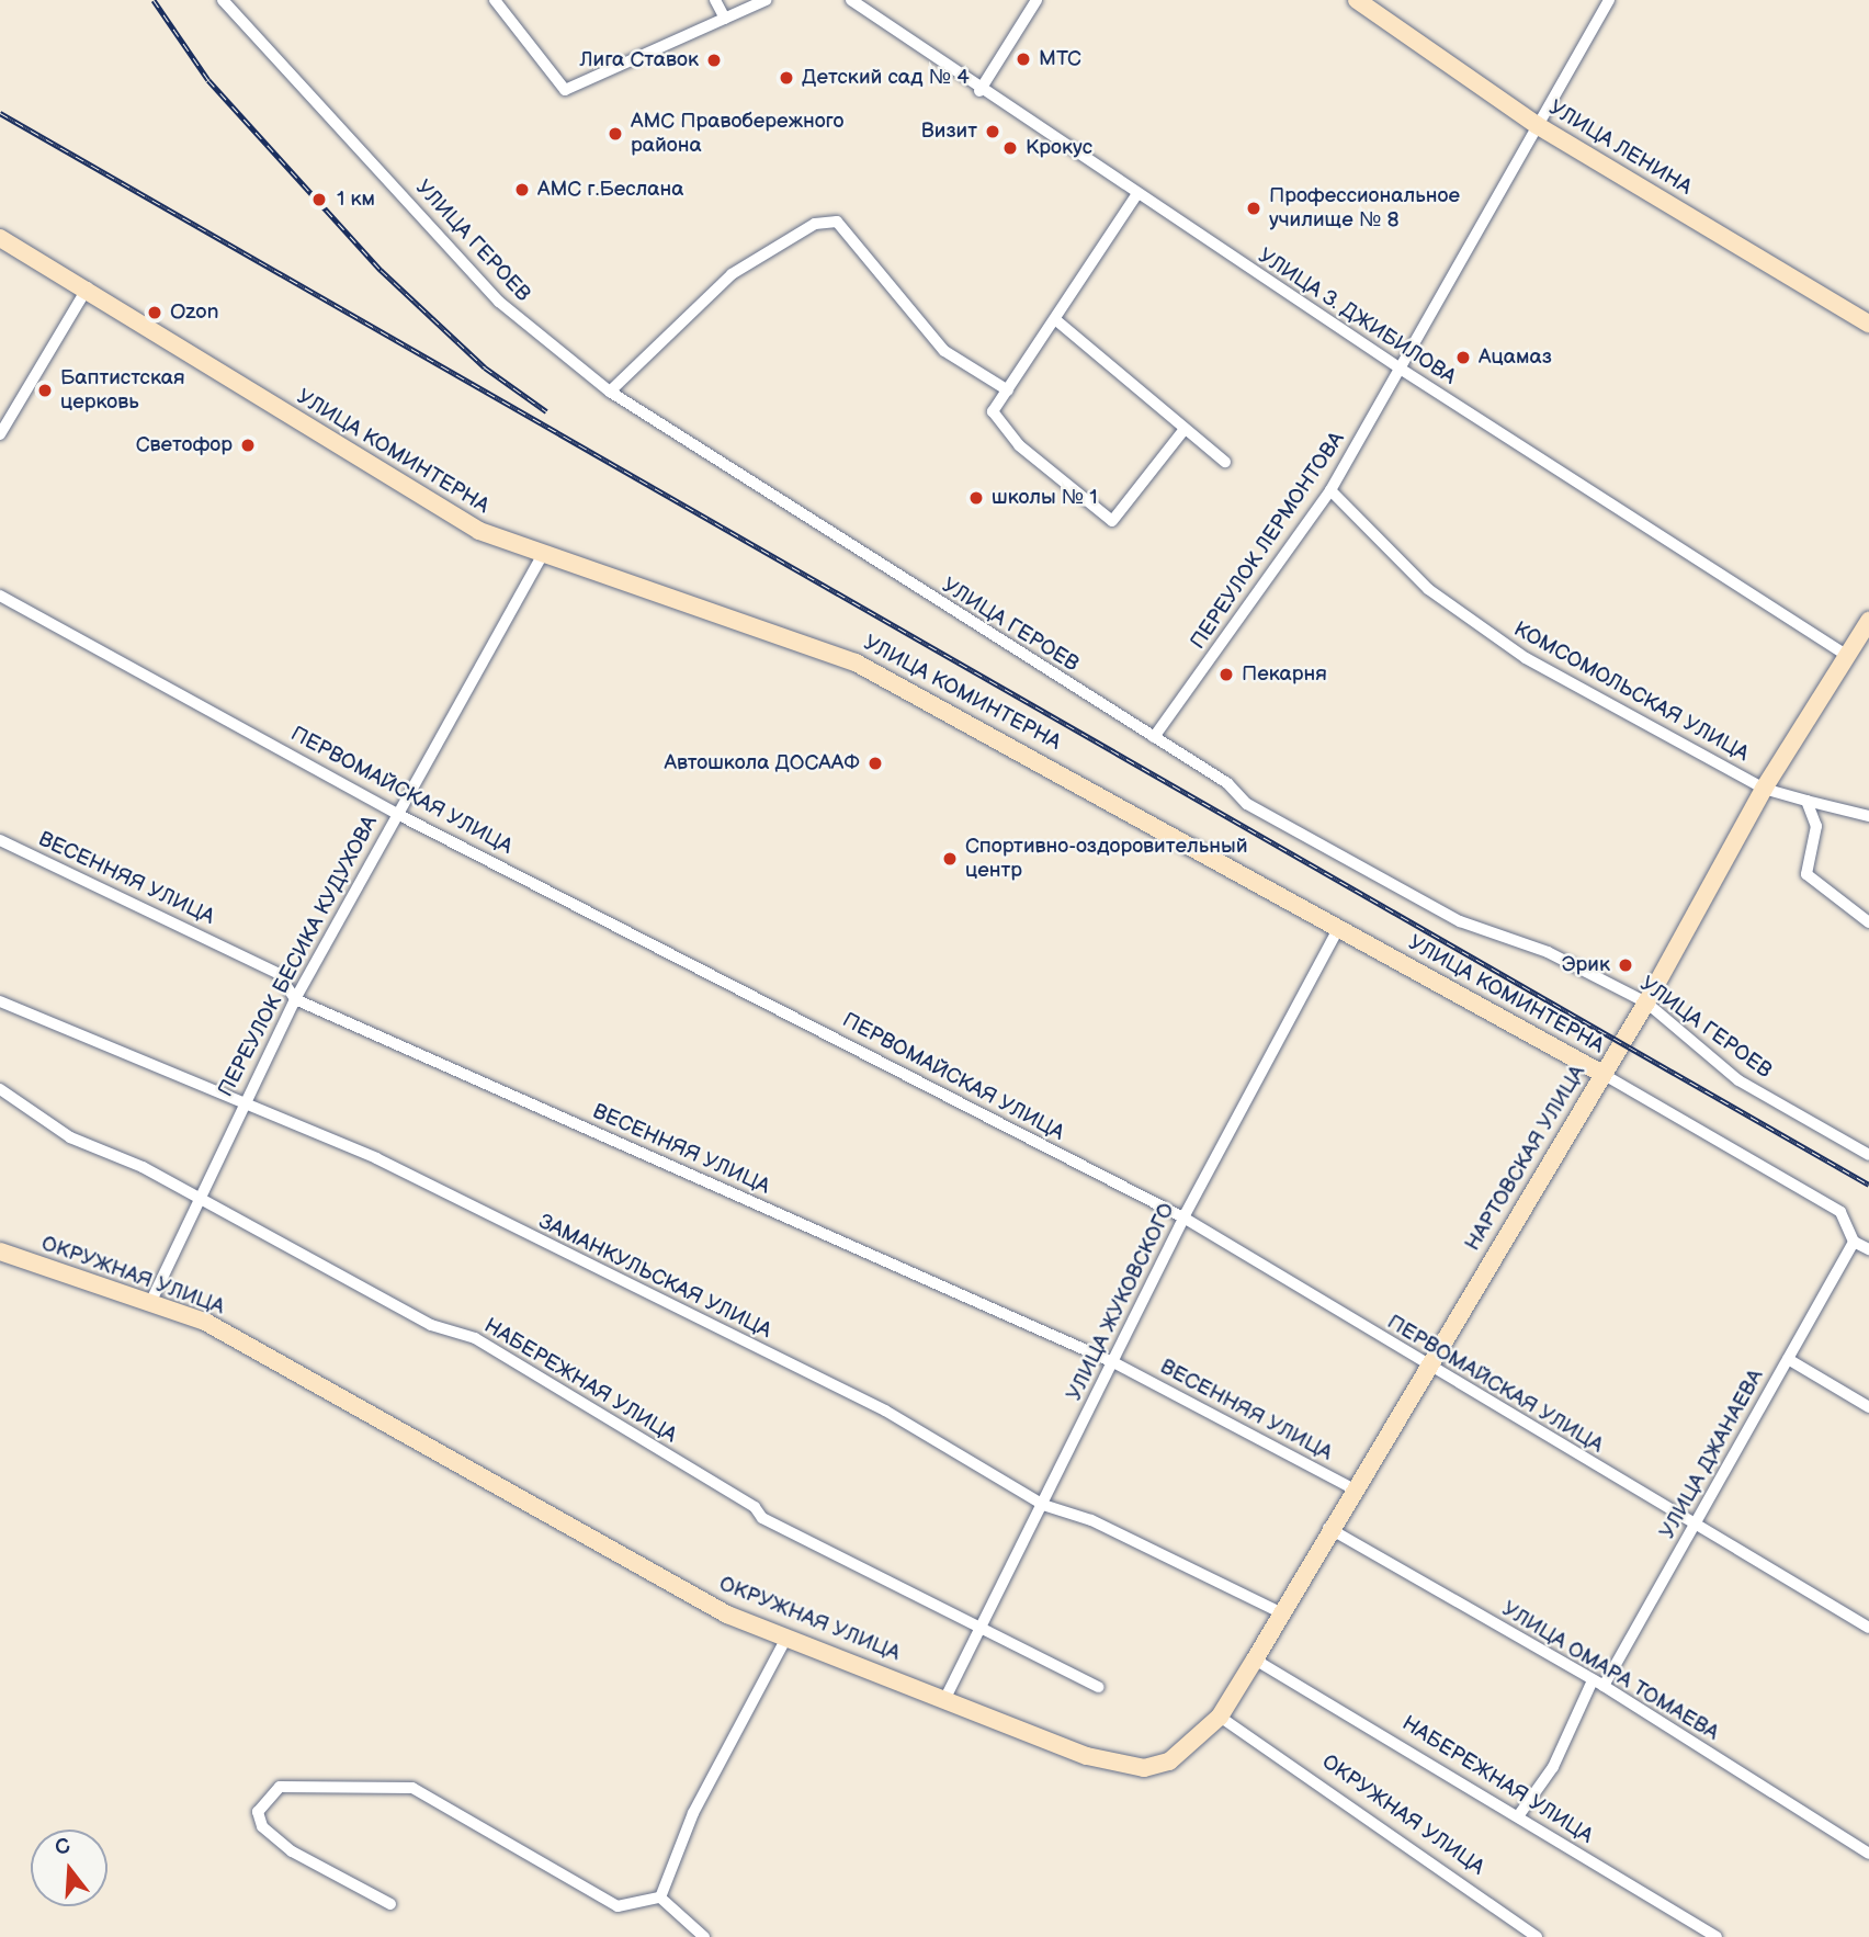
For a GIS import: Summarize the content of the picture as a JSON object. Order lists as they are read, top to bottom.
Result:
{
  "streets": {
    "street": [
      "УЛИЦА ЛЕНИНА",
      "УЛИЦА ГЕРОЕВ",
      "УЛИЦА З. ДЖИБИЛОВА",
      "УЛИЦА КОМИНТЕРНА",
      "ПЕРЕУЛОК ЛЕРМОНТОВА",
      "КОМСОМОЛЬСКАЯ УЛИЦА",
      "ПЕРВОМАЙСКАЯ УЛИЦА",
      "ВЕСЕННЯЯ УЛИЦА",
      "ПЕРЕУЛОК БЕСИКА КУДУХОВА",
      "НАРТОВСКАЯ УЛИЦА",
      "ОКРУЖНАЯ УЛИЦА",
      "ЗАМАНКУЛЬСКАЯ УЛИЦА",
      "УЛИЦА ЖУКОВСКОГО",
      "НАБЕРЕЖНАЯ УЛИЦА",
      "УЛИЦА ДЖАНАЕВА",
      "УЛИЦА ОМАРА ТОМАЕВА"
    ]
  },
  "crossings": [
    ["УЛИЦА ЛЕНИНА", "ПЕРЕУЛОК ЛЕРМОНТОВА"],
    ["УЛИЦА ГЕРОЕВ", "ПЕРЕУЛОК ЛЕРМОНТОВА"],
    ["УЛИЦА ГЕРОЕВ", "НАРТОВСКАЯ УЛИЦА"],
    ["УЛИЦА З. ДЖИБИЛОВА", "ПЕРЕУЛОК ЛЕРМОНТОВА"],
    ["УЛИЦА З. ДЖИБИЛОВА", "НАРТОВСКАЯ УЛИЦА"],
    ["УЛИЦА КОМИНТЕРНА", "ПЕРЕУЛОК БЕСИКА КУДУХОВА"],
    ["УЛИЦА КОМИНТЕРНА", "НАРТОВСКАЯ УЛИЦА"],
    ["УЛИЦА КОМИНТЕРНА", "УЛИЦА ЖУКОВСКОГО"],
    ["УЛИЦА КОМИНТЕРНА", "УЛИЦА ДЖАНАЕВА"],
    ["ПЕРЕУЛОК ЛЕРМОНТОВА", "КОМСОМОЛЬСКАЯ УЛИЦА"],
    ["КОМСОМОЛЬСКАЯ УЛИЦА", "НАРТОВСКАЯ УЛИЦА"],
    ["ПЕРВОМАЙСКАЯ УЛИЦА", "ПЕРЕУЛОК БЕСИКА КУДУХОВА"],
    ["ПЕРВОМАЙСКАЯ УЛИЦА", "НАРТОВСКАЯ УЛИЦА"],
    ["ПЕРВОМАЙСКАЯ УЛИЦА", "УЛИЦА ЖУКОВСКОГО"],
    ["ПЕРВОМАЙСКАЯ УЛИЦА", "УЛИЦА ДЖАНАЕВА"],
    ["ВЕСЕННЯЯ УЛИЦА", "ПЕРЕУЛОК БЕСИКА КУДУХОВА"],
    ["ВЕСЕННЯЯ УЛИЦА", "НАРТОВСКАЯ УЛИЦА"],
    ["ВЕСЕННЯЯ УЛИЦА", "УЛИЦА ЖУКОВСКОГО"],
    ["ПЕРЕУЛОК БЕСИКА КУДУХОВА", "ОКРУЖНАЯ УЛИЦА"],
    ["ПЕРЕУЛОК БЕСИКА КУДУХОВА", "ЗАМАНКУЛЬСКАЯ УЛИЦА"],
    ["ПЕРЕУЛОК БЕСИКА КУДУХОВА", "НАБЕРЕЖНАЯ УЛИЦА"],
    ["НАРТОВСКАЯ УЛИЦА", "ОКРУЖНАЯ УЛИЦА"],
    ["НАРТОВСКАЯ УЛИЦА", "ЗАМАНКУЛЬСКАЯ УЛИЦА"],
    ["НАРТОВСКАЯ УЛИЦА", "НАБЕРЕЖНАЯ УЛИЦА"],
    ["НАРТОВСКАЯ УЛИЦА", "УЛИЦА ОМАРА ТОМАЕВА"],
    ["ОКРУЖНАЯ УЛИЦА", "УЛИЦА ЖУКОВСКОГО"],
    ["ЗАМАНКУЛЬСКАЯ УЛИЦА", "УЛИЦА ЖУКОВСКОГО"],
    ["УЛИЦА ЖУКОВСКОГО", "НАБЕРЕЖНАЯ УЛИЦА"],
    ["НАБЕРЕЖНАЯ УЛИЦА", "УЛИЦА ДЖАНАЕВА"],
    ["УЛИЦА ДЖАНАЕВА", "УЛИЦА ОМАРА ТОМАЕВА"]
  ],
  "places": [
    "МТС",
    "Лига Ставок",
    "Детский сад № 4",
    "Визит",
    "АМС Правобережного района",
    "Крокус",
    "АМС г.Беслана",
    "1 км",
    "Профессиональное училище № 8",
    "Ozon",
    "Ацамаз",
    "Баптистская церковь",
    "Светофор",
    "школы № 1",
    "Пекарня",
    "Автошкола ДОСААФ",
    "Спортивно-оздоровительный центр",
    "Эрик"
  ],
  "north": "top"
}
